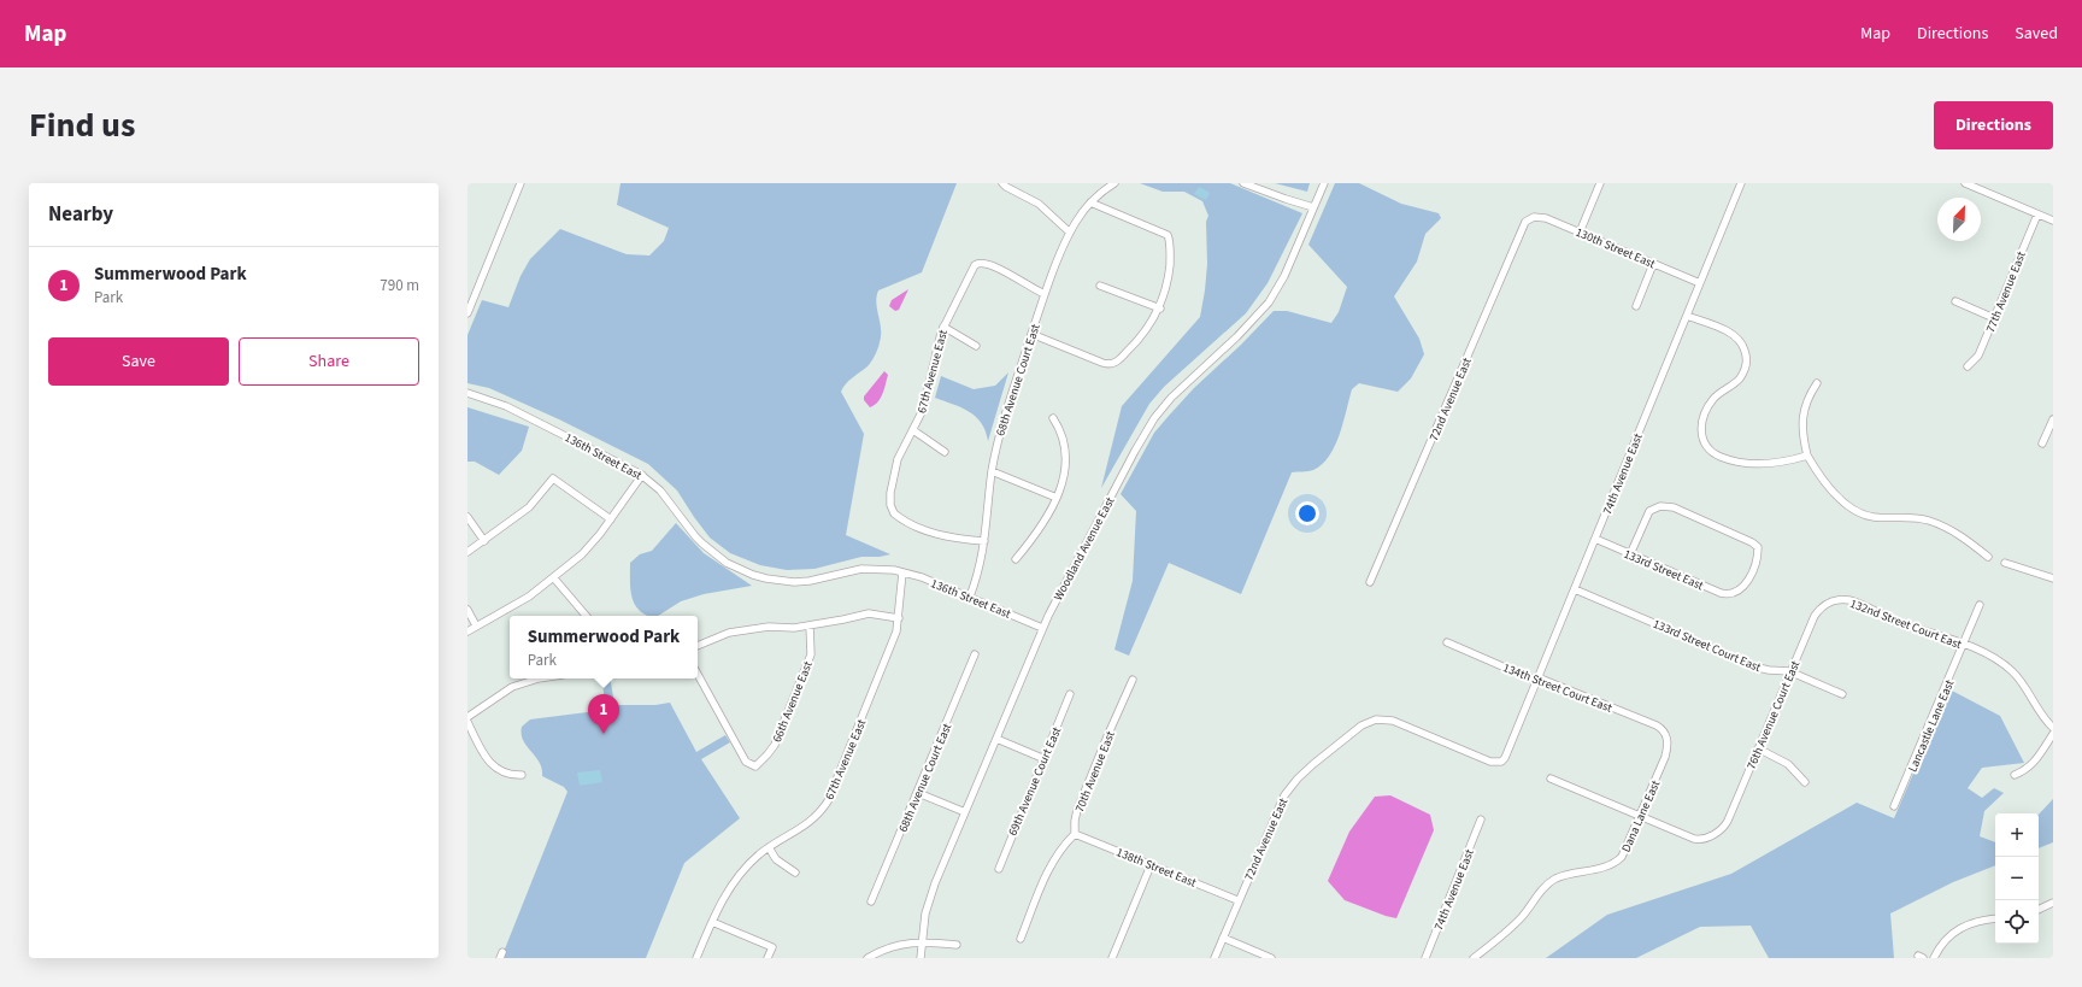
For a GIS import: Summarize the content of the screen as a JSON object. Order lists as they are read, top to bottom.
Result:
{
  "streets": {
    "street": [
      "130th Street East",
      "77th Avenue East",
      "67th Avenue East",
      "68th Avenue Court East",
      "72nd Avenue East",
      "136th Street East",
      "74th Avenue East",
      "Woodland Avenue East",
      "133rd Street East",
      "132nd Street Court East",
      "133rd Street Court East",
      "134th Street Court East",
      "66th Avenue East",
      "76th Avenue Court East",
      "Lancastle Lane East",
      "70th Avenue East",
      "69th Avenue Court East",
      "Dana Lane East",
      "138th Street East"
    ]
  },
  "crossings": [
    ["130th Street East", "72nd Avenue East"],
    ["130th Street East", "74th Avenue East"],
    ["67th Avenue East", "68th Avenue Court East"],
    ["67th Avenue East", "136th Street East"],
    ["68th Avenue Court East", "136th Street East"],
    ["72nd Avenue East", "74th Avenue East"],
    ["72nd Avenue East", "138th Street East"],
    ["136th Street East", "Woodland Avenue East"],
    ["74th Avenue East", "133rd Street East"],
    ["74th Avenue East", "133rd Street Court East"],
    ["74th Avenue East", "134th Street Court East"],
    ["132nd Street Court East", "76th Avenue Court East"],
    ["132nd Street Court East", "Lancastle Lane East"],
    ["133rd Street Court East", "76th Avenue Court East"],
    ["134th Street Court East", "Dana Lane East"],
    ["76th Avenue Court East", "Dana Lane East"],
    ["70th Avenue East", "138th Street East"]
  ],
  "north": "top right",
  "page": {
    "header": "Map",
    "nav": ["Map", "Directions", "Saved"],
    "title": "Find us",
    "buttons": [
      "Directions",
      ["Save", "Share"]
    ],
    "heading": "Nearby",
    "list": [
      {
        "mark": "1",
        "name": "Summerwood Park",
        "note": "Park",
        "value": "790 m"
      }
    ],
    "popup": ["Summerwood Park", "Park"],
    "pins": "1",
    "map_buttons": ["+", "−"]
  }
}
